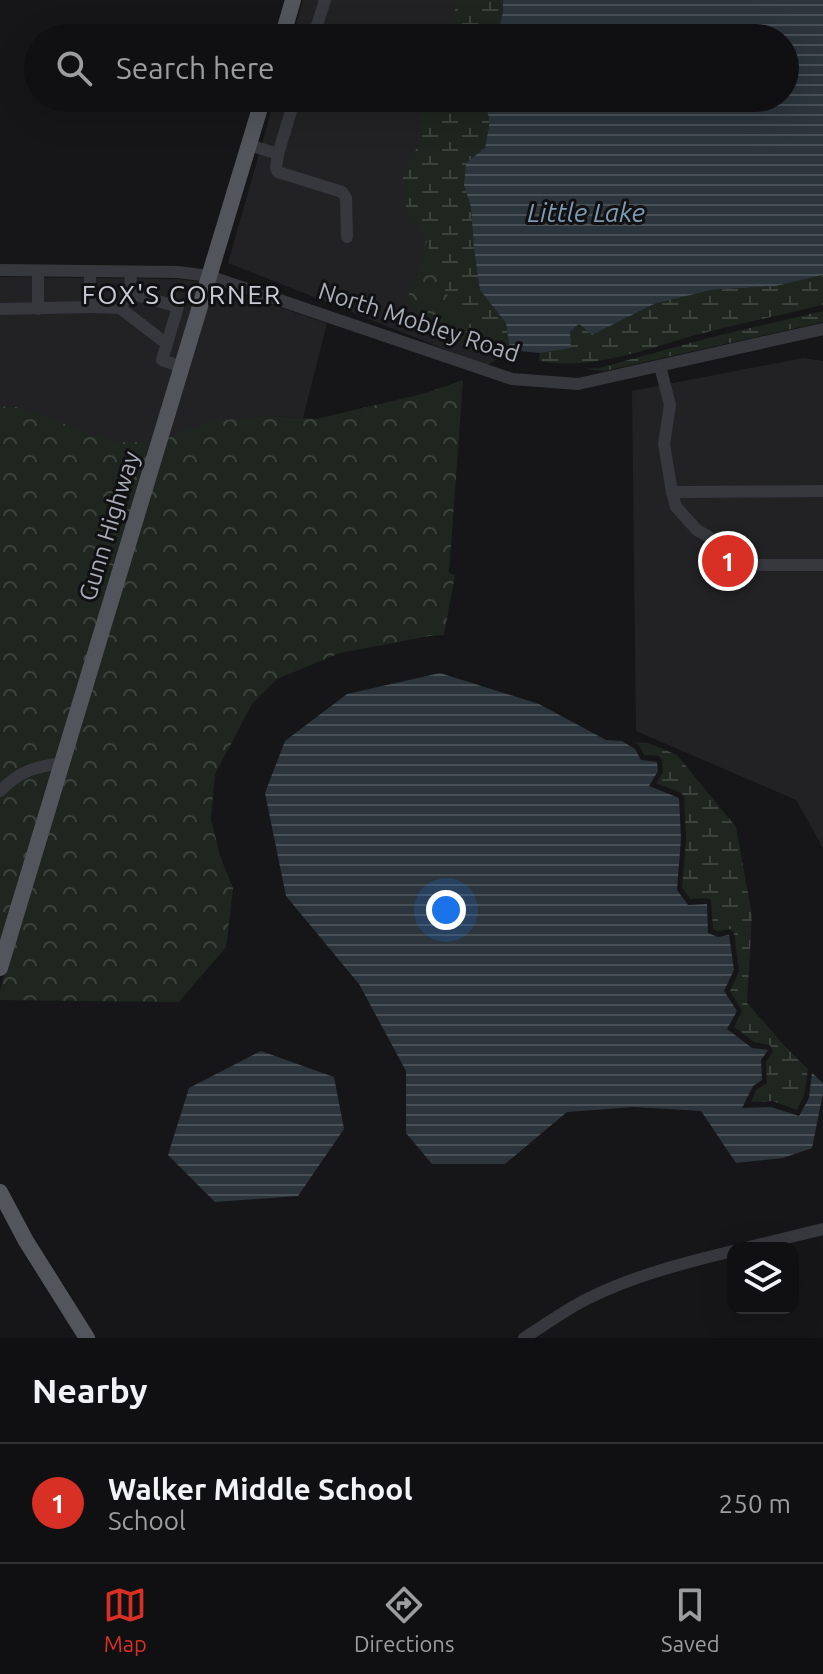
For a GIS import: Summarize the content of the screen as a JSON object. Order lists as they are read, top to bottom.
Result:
{
  "streets": {
    "main road": ["Gunn Highway"],
    "street": ["North Mobley Road"]
  },
  "crossings": [
    ["North Mobley Road", "Gunn Highway"]
  ],
  "districts": ["FOX'S CORNER"],
  "water": ["Little Lake"],
  "page": {
    "search": "Search here",
    "pins": "1",
    "heading": "Nearby",
    "list": [
      {
        "mark": "1",
        "name": "Walker Middle School",
        "note": "School",
        "value": "250 m"
      }
    ],
    "nav": ["Map", "Directions", "Saved"]
  }
}
